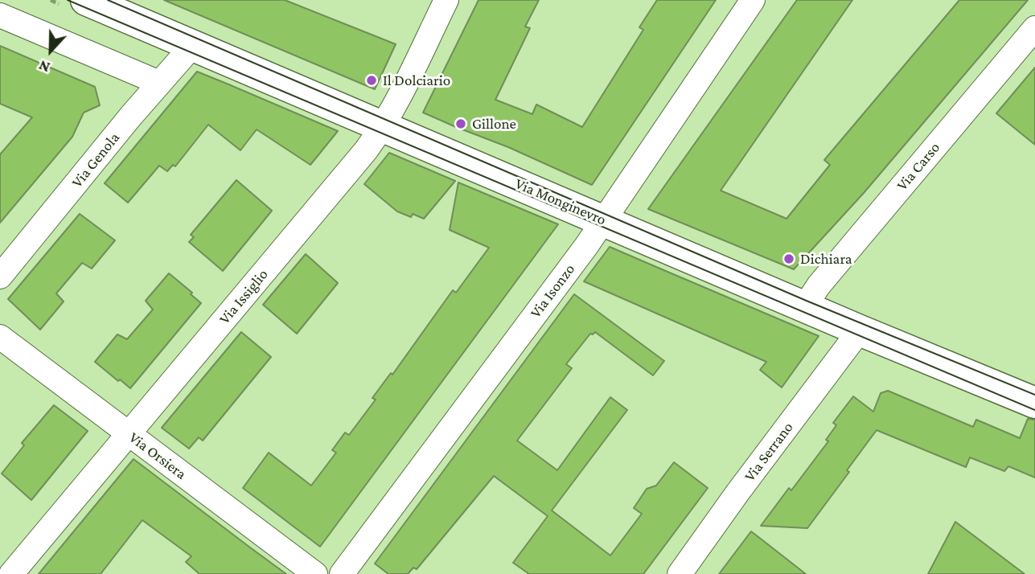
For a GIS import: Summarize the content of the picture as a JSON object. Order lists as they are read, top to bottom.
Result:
{
  "streets": {
    "street": [
      "Via Genola",
      "Via Carso",
      "Via Monginevro",
      "Via Isonzo",
      "Via Issiglio",
      "Via Serrano",
      "Via Orsiera"
    ]
  },
  "crossings": [
    ["Via Genola", "Via Monginevro"],
    ["Via Carso", "Via Monginevro"],
    ["Via Monginevro", "Via Isonzo"],
    ["Via Monginevro", "Via Issiglio"],
    ["Via Monginevro", "Via Serrano"],
    ["Via Issiglio", "Via Orsiera"]
  ],
  "places": ["Il Dolciario", "Gillone", "Dichiara"],
  "north": "bottom"
}
